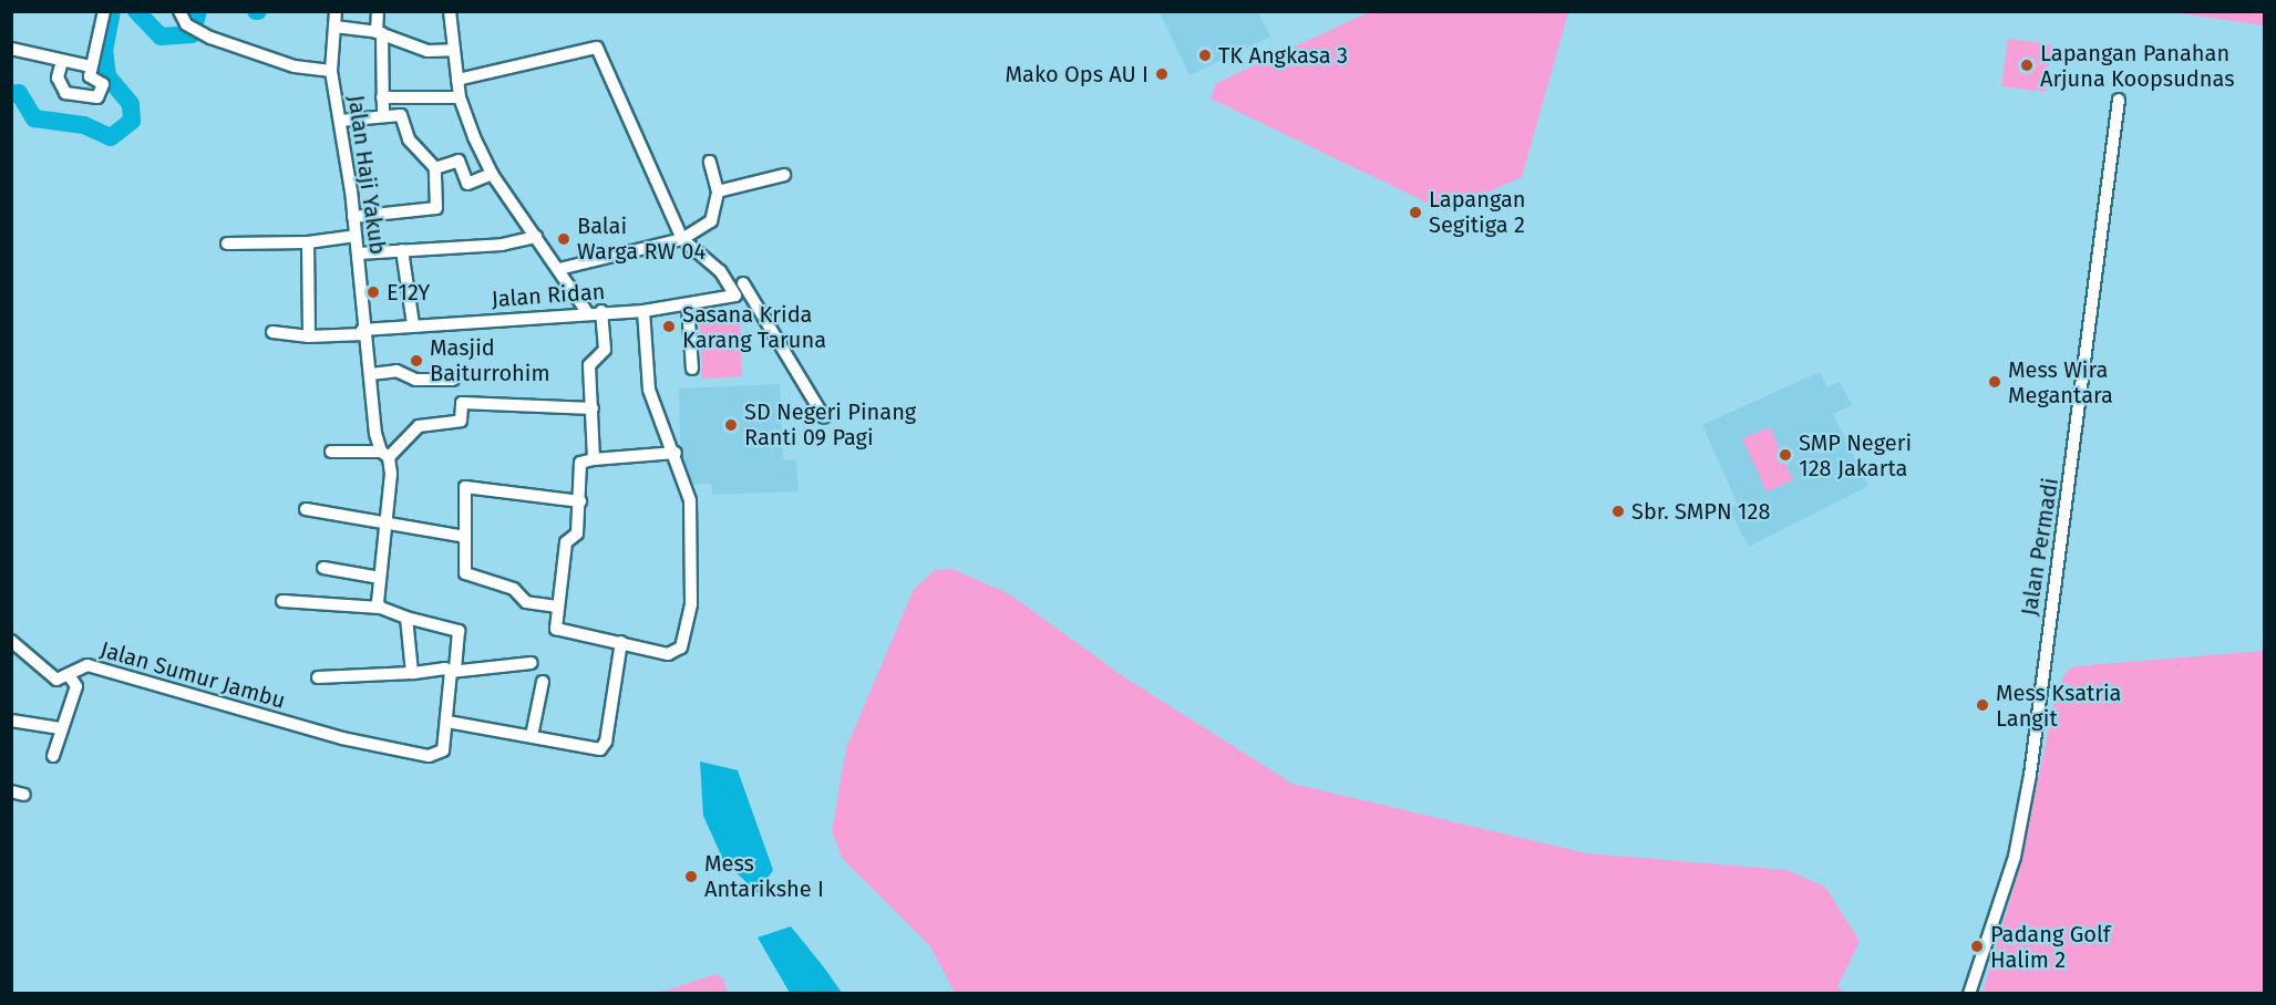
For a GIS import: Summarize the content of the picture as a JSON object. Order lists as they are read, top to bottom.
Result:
{
  "streets": {
    "street": [
      "Jalan Haji Yakub",
      "Jalan Ridan",
      "Jalan Permadi",
      "Jalan Sumur Jambu"
    ]
  },
  "crossings": [
    ["Jalan Haji Yakub", "Jalan Ridan"]
  ],
  "places": [
    "TK Angkasa 3",
    "Lapangan Panahan Arjuna Koopsudnas",
    "Mako Ops AU I",
    "Lapangan Segitiga 2",
    "Balai Warga RW 04",
    "E12Y",
    "Sasana Krida Karang Taruna",
    "Masjid Baiturrohim",
    "Mess Wira Megantara",
    "SD Negeri Pinang Ranti 09 Pagi",
    "SMP Negeri 128 Jakarta",
    "Sbr. SMPN 128",
    "Mess Ksatria Langit",
    "Mess Antarikshe I",
    "Padang Golf Halim 2"
  ]
}
